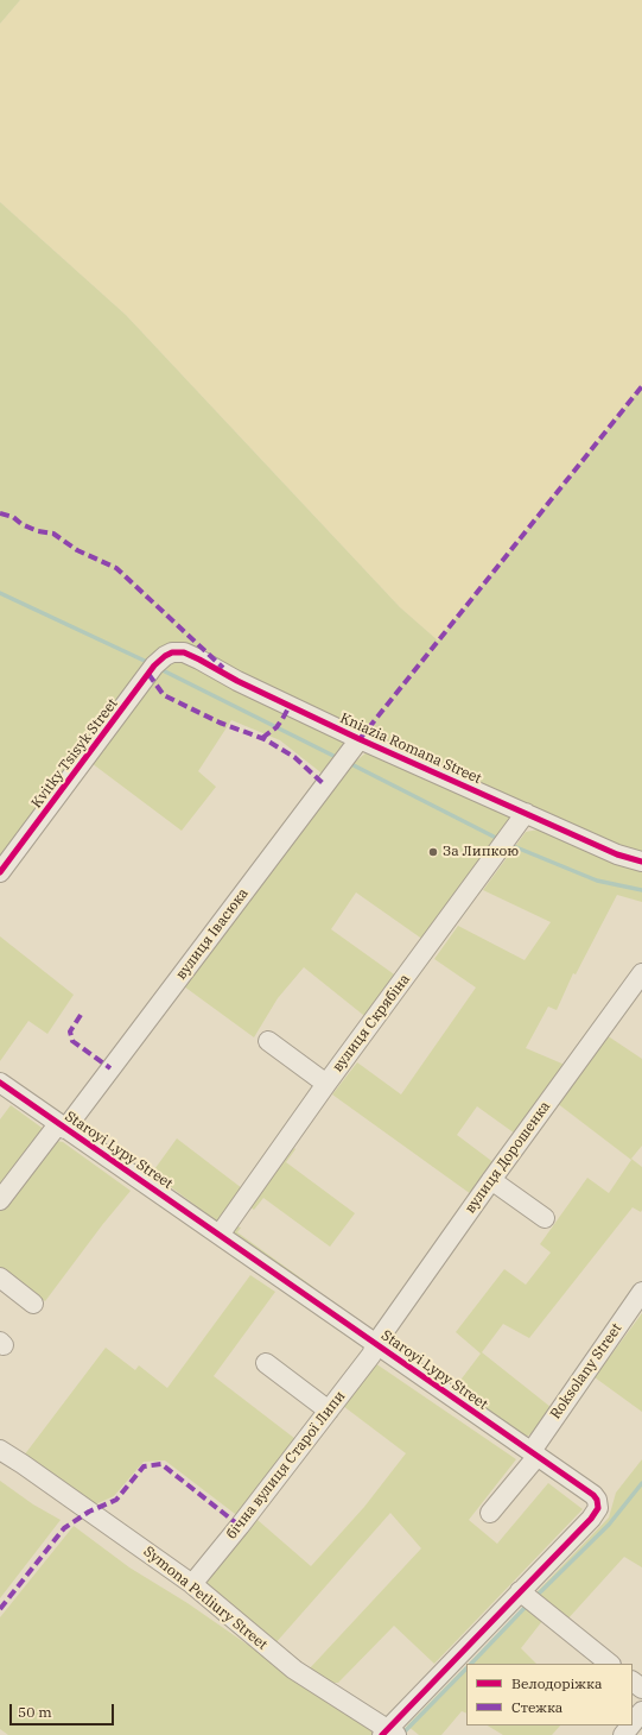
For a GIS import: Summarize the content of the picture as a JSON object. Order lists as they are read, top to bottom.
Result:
{
  "streets": {
    "street": [
      "Kniazia Romana Street",
      "Kvitky Tsisyk Street",
      "вулиця Івасюка",
      "вулиця Скрябіна",
      "Staroyi Lypy Street",
      "вулиця Дорошенка",
      "Roksolany Street",
      "бічна вулиця Старої Липи",
      "Symona Petliury Street"
    ]
  },
  "crossings": [
    ["Kniazia Romana Street", "Kvitky Tsisyk Street"],
    ["Kniazia Romana Street", "вулиця Івасюка"],
    ["Kniazia Romana Street", "вулиця Скрябіна"],
    ["вулиця Івасюка", "Staroyi Lypy Street"],
    ["вулиця Скрябіна", "Staroyi Lypy Street"],
    ["Staroyi Lypy Street", "вулиця Дорошенка"],
    ["Staroyi Lypy Street", "Roksolany Street"],
    ["Staroyi Lypy Street", "бічна вулиця Старої Липи"],
    ["Staroyi Lypy Street", "Symona Petliury Street"],
    ["вулиця Дорошенка", "бічна вулиця Старої Липи"],
    ["бічна вулиця Старої Липи", "Symona Petliury Street"]
  ],
  "places": ["За Липкою"],
  "legend": ["Велодоріжка", "Стежка"],
  "scale_bar": "50 m"
}
